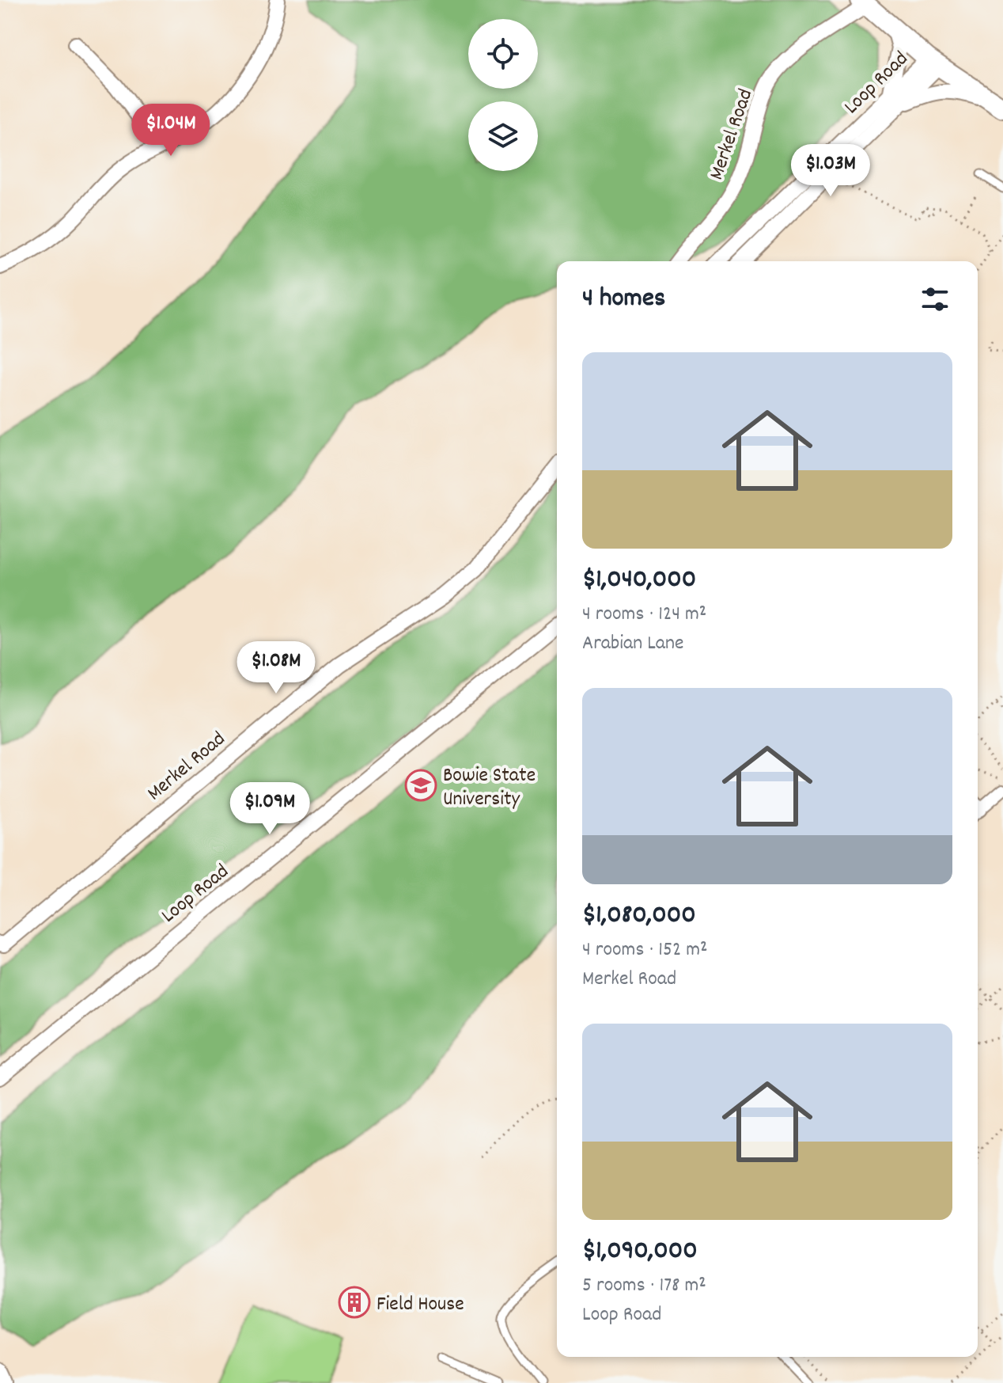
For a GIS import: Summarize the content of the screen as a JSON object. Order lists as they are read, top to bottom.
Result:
{
  "streets": {
    "street": ["Loop Road", "Merkel Road"]
  },
  "places": {
    "school or university": ["Bowie State University"],
    "building": ["Field House"]
  },
  "page": {
    "price": [
      "$1.04M",
      "$1.03M",
      "$1.08M",
      "$1.09M"
    ],
    "heading": "4 homes",
    "list": [
      {
        "name": "$1,040,000",
        "note": "4 rooms · 124 m² · Arabian Lane"
      },
      {
        "name": "$1,080,000",
        "note": "4 rooms · 152 m² · Merkel Road"
      },
      {
        "name": "$1,090,000",
        "note": "5 rooms · 178 m² · Loop Road"
      }
    ]
  }
}
